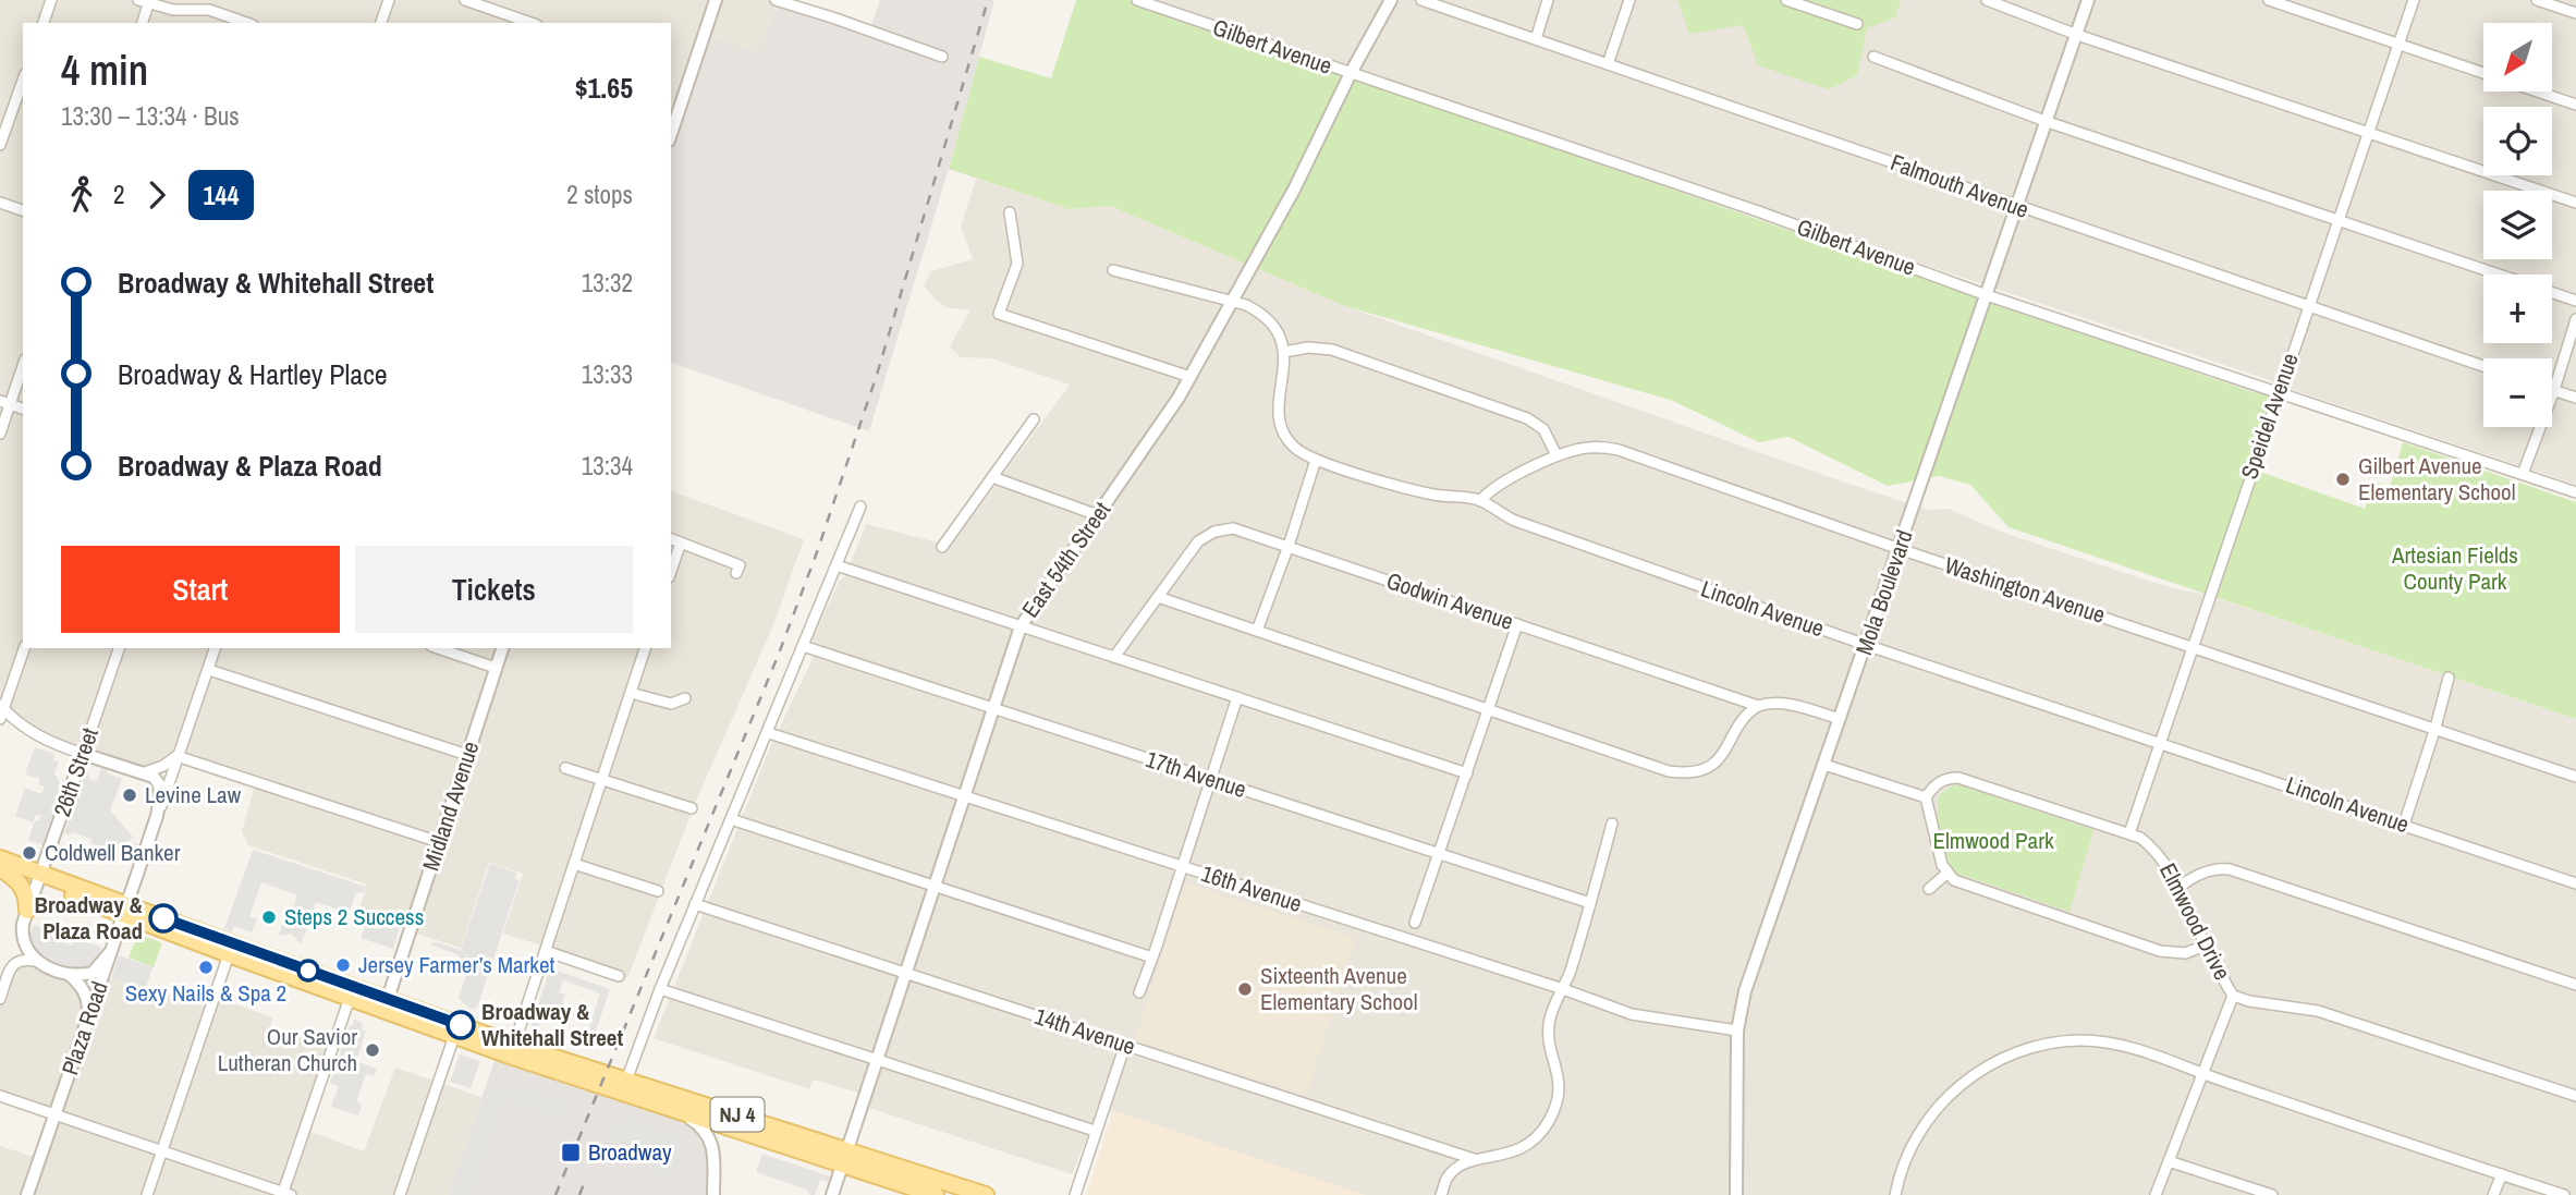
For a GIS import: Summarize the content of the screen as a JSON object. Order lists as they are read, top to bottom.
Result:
{
  "streets": {
    "main road": ["NJ 4"],
    "street": [
      "Gilbert Avenue",
      "Falmouth Avenue",
      "Speidel Avenue",
      "East 54th Street",
      "Washington Avenue",
      "Mola Boulevard",
      "Godwin Avenue",
      "Lincoln Avenue",
      "26th Street",
      "17th Avenue",
      "Midland Avenue",
      "16th Avenue",
      "Elmwood Drive",
      "Plaza Road",
      "14th Avenue"
    ]
  },
  "crossings": [
    ["Gilbert Avenue", "Speidel Avenue"],
    ["Gilbert Avenue", "East 54th Street"],
    ["Gilbert Avenue", "Mola Boulevard"],
    ["Falmouth Avenue", "Speidel Avenue"],
    ["Falmouth Avenue", "Mola Boulevard"],
    ["Speidel Avenue", "Washington Avenue"],
    ["Speidel Avenue", "Lincoln Avenue"],
    ["Speidel Avenue", "Elmwood Drive"],
    ["East 54th Street", "17th Avenue"],
    ["East 54th Street", "16th Avenue"],
    ["East 54th Street", "14th Avenue"],
    ["East 54th Street", "NJ 4"],
    ["Washington Avenue", "Mola Boulevard"],
    ["Washington Avenue", "Lincoln Avenue"],
    ["Mola Boulevard", "Godwin Avenue"],
    ["Mola Boulevard", "Lincoln Avenue"],
    ["Mola Boulevard", "16th Avenue"],
    ["26th Street", "Plaza Road"],
    ["26th Street", "NJ 4"],
    ["Midland Avenue", "NJ 4"],
    ["Plaza Road", "NJ 4"]
  ],
  "parks": ["Artesian Fields County Park", "Elmwood Park"],
  "places": {
    "other": [
      "Gilbert Avenue Elementary School",
      "Levine Law",
      "Coldwell Banker",
      "Steps 2 Success",
      "Broadway & Plaza Road",
      "Jersey Farmer’s Market",
      "Sexy Nails & Spa 2",
      "Sixteenth Avenue Elementary School",
      "Broadway & Whitehall Street",
      "Our Savior Lutheran Church"
    ],
    "transit": ["Broadway"]
  },
  "lines": ["bus line 144"],
  "north": "bottom left",
  "page": {
    "map_buttons": ["+", "−"],
    "heading": ["4 min", "13:30 – 13:34 · Bus", "$1.65"],
    "legs": ["2", "144", "2 stops"],
    "list": [
      {
        "name": "Broadway & Whitehall Street",
        "value": "13:32"
      },
      {
        "name": "Broadway & Hartley Place",
        "value": "13:33"
      },
      {
        "name": "Broadway & Plaza Road",
        "value": "13:34"
      }
    ],
    "buttons": ["Start", "Tickets"]
  }
}
